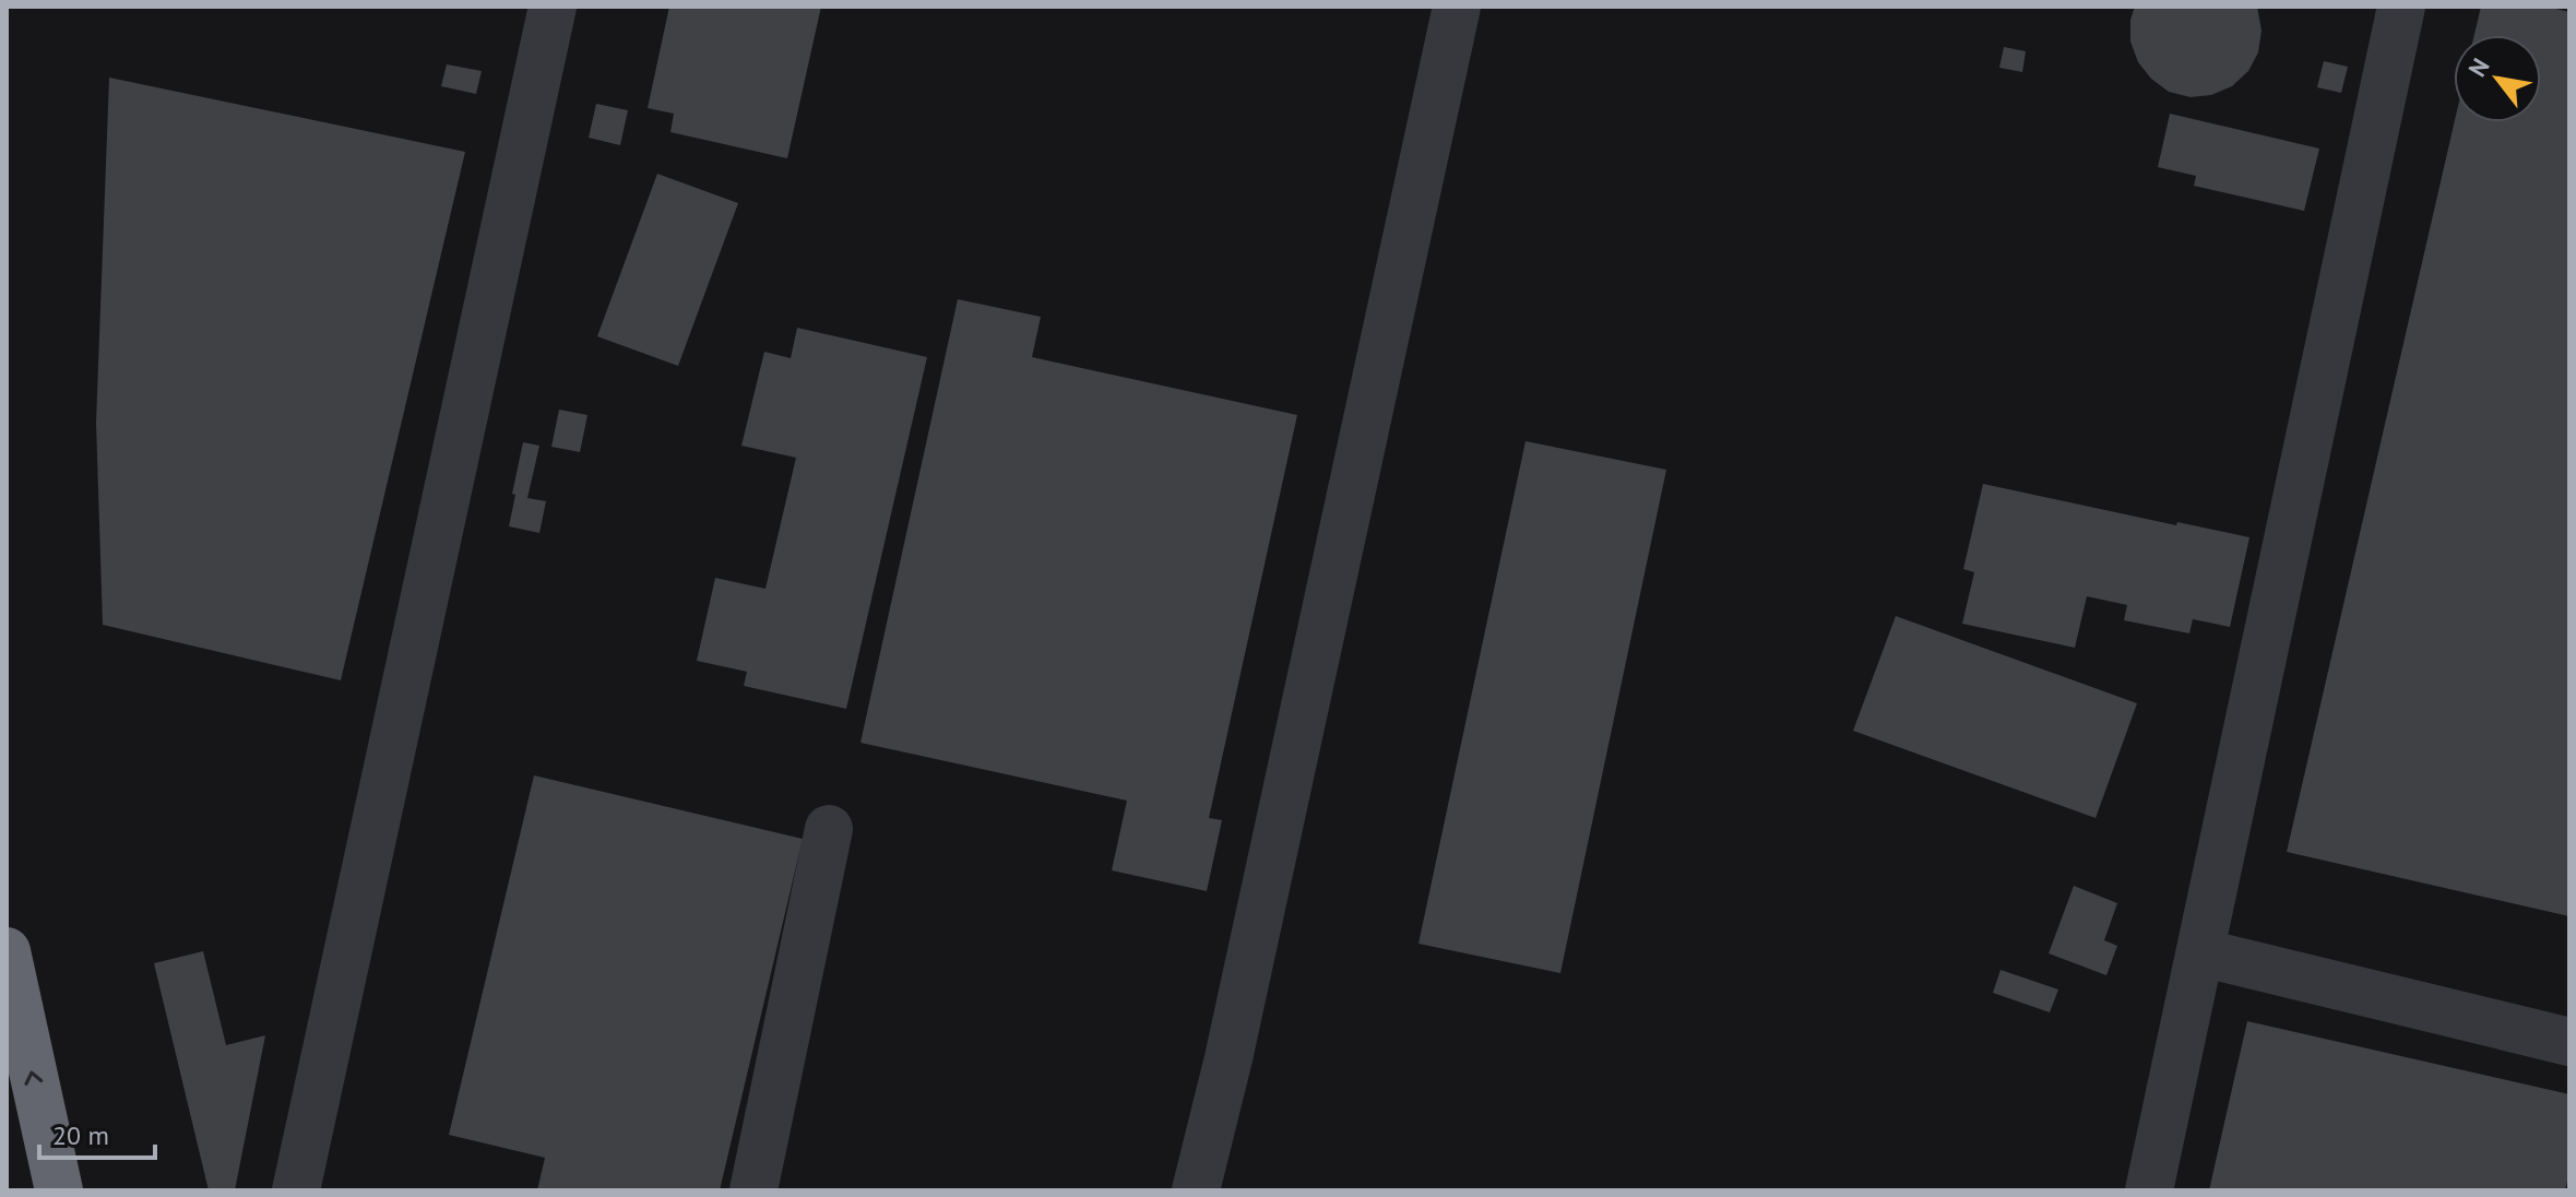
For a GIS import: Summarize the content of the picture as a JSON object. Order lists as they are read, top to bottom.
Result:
{
  "scale_bar": "20 m",
  "north": "top left"
}
